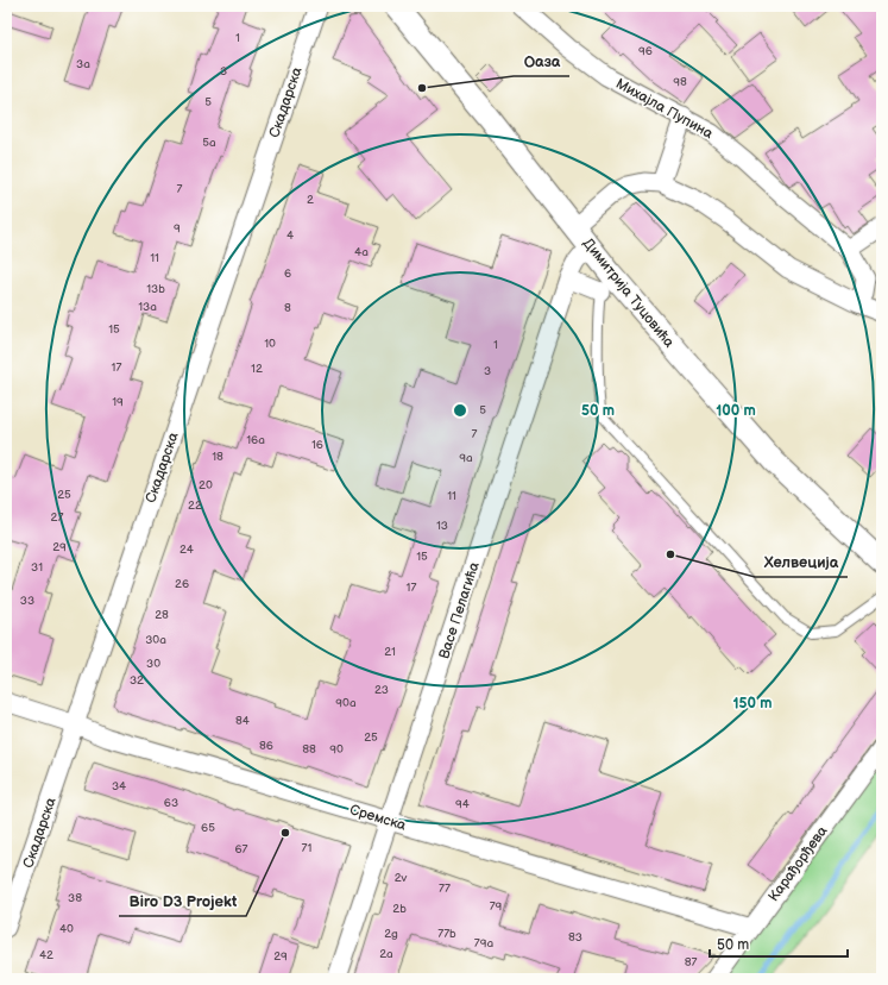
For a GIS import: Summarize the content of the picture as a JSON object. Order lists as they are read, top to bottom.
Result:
{
  "streets": {
    "street": [
      "Скадарска",
      "Михајла Пупина",
      "Димитрија Туцовића",
      "Васе Пелагића",
      "Сремска",
      "Карађорђева"
    ]
  },
  "crossings": [
    ["Скадарска", "Сремска"],
    ["Димитрија Туцовића", "Васе Пелагића"],
    ["Васе Пелагића", "Сремска"],
    ["Сремска", "Карађорђева"]
  ],
  "places": ["Оаза", "Хелвеција", "Biro D3 Projekt"],
  "house_numbers": [
    "1",
    "96",
    "3a",
    "3",
    "98",
    "5",
    "5a",
    "7",
    "2",
    "9",
    "4",
    "4a",
    "11",
    "6",
    "13b",
    "13a",
    "8",
    "15",
    "10",
    "1",
    "17",
    "12",
    "3",
    "19",
    "5",
    "7",
    "16a",
    "16",
    "18",
    "9a",
    "20",
    "25",
    "11",
    "22",
    "27",
    "13",
    "29",
    "24",
    "15",
    "31",
    "26",
    "17",
    "33",
    "28",
    "30a",
    "21",
    "30",
    "32",
    "23",
    "90a",
    "84",
    "25",
    "86",
    "88",
    "90",
    "34",
    "63",
    "94",
    "65",
    "71",
    "67",
    "2v",
    "77",
    "38",
    "79",
    "2b",
    "40",
    "2g",
    "77b",
    "83",
    "79a",
    "2a",
    "42",
    "29",
    "87"
  ],
  "scale_bar": "50 m",
  "rings": ["50 m", "100 m", "150 m"]
}
